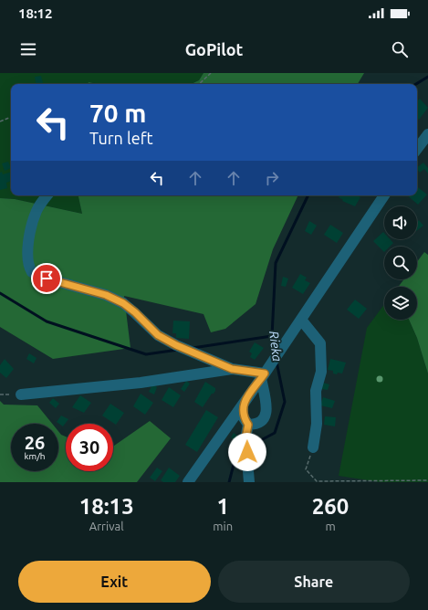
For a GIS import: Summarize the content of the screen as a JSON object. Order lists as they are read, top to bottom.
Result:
{
  "water": ["Rieka"],
  "page": {
    "status": "18:12",
    "header": "GoPilot",
    "turn": ["70 m", "Turn left"],
    "speed": "26 km/h",
    "limit": "30",
    "eta": [
      "18:13",
      "Arrival",
      "1",
      "min",
      "260",
      "m"
    ],
    "buttons": ["Exit", "Share"]
  }
}
